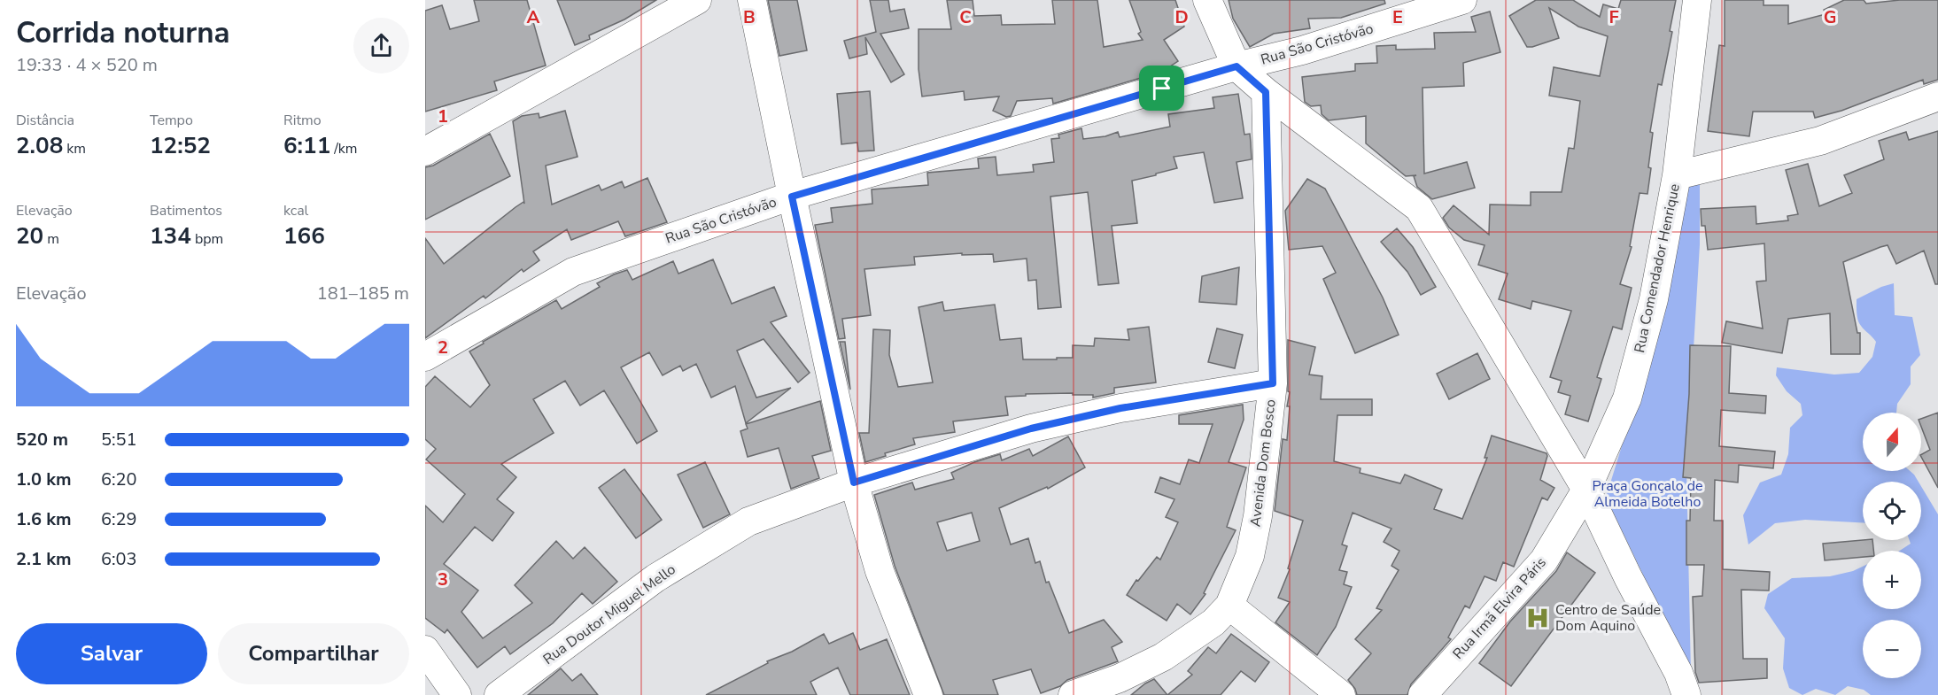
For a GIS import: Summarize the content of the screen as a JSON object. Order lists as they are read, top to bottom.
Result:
{
  "streets": {
    "street": [
      "Rua São Cristóvão",
      "Rua Comendador Henrique",
      "Avenida Dom Bosco",
      "Rua Irmã Elvira Páris",
      "Rua Doutor Miguel Mello"
    ]
  },
  "crossings": [
    ["Rua Comendador Henrique", "Rua Irmã Elvira Páris"],
    ["Avenida Dom Bosco", "Rua Doutor Miguel Mello"]
  ],
  "parks": ["Praça Gonçalo de Almeida Botelho"],
  "places": {
    "hospital": ["Centro de Saúde Dom Aquino"]
  },
  "north": "top",
  "page": {
    "heading": ["Corrida noturna", "19:33 · 4 × 520 m"],
    "stats": [
      ["Distância", "2.08 km"],
      ["Tempo", "12:52"],
      ["Ritmo", "6:11 /km"],
      ["Elevação", "20 m"],
      ["Batimentos", "134 bpm"],
      ["kcal", "166"]
    ],
    "chart": ["Elevação", "181–185 m"],
    "map_buttons": ["+", "−"],
    "list": [
      {
        "name": "520 m",
        "note": "5:51"
      },
      {
        "name": "1.0 km",
        "note": "6:20"
      },
      {
        "name": "1.6 km",
        "note": "6:29"
      },
      {
        "name": "2.1 km",
        "note": "6:03"
      }
    ],
    "buttons": ["Salvar", "Compartilhar"]
  },
  "grid": {
    "columns": [
      "A",
      "B",
      "C",
      "D",
      "E",
      "F",
      "G"
    ],
    "rows": ["1", "2", "3"]
  }
}
